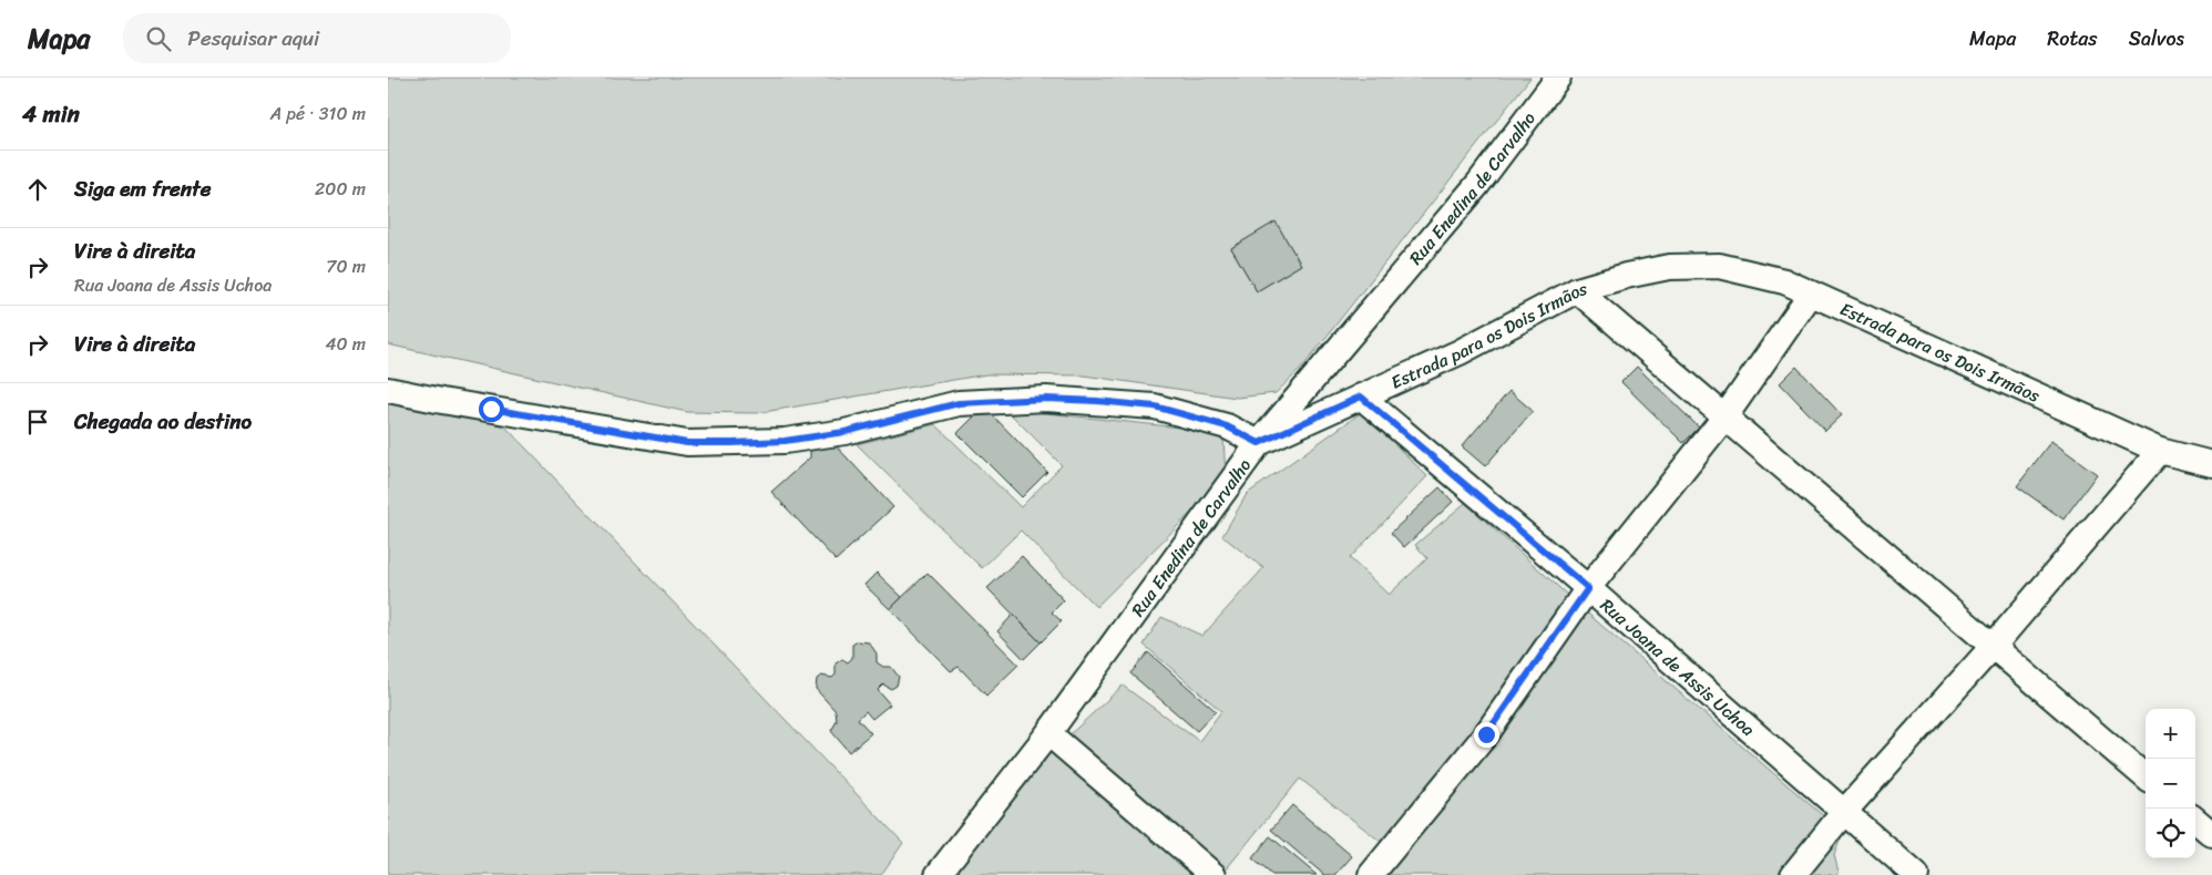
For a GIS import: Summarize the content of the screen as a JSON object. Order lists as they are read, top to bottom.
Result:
{
  "streets": {
    "street": ["Rua Enedina de Carvalho", "Estrada para os Dois Irmãos", "Rua Joana de Assis Uchoa"]
  },
  "crossings": [
    ["Rua Enedina de Carvalho", "Estrada para os Dois Irmãos"],
    ["Estrada para os Dois Irmãos", "Rua Joana de Assis Uchoa"]
  ],
  "page": {
    "header": "Mapa",
    "search": "Pesquisar aqui",
    "nav": ["Mapa", "Rotas", "Salvos"],
    "heading": ["4 min", "A pé · 310 m"],
    "list": [
      ["Siga em frente", "200 m"],
      ["Vire à direita", "Rua Joana de Assis Uchoa", "70 m"],
      ["Vire à direita", "40 m"],
      "Chegada ao destino"
    ],
    "map_buttons": ["+", "−"]
  }
}
